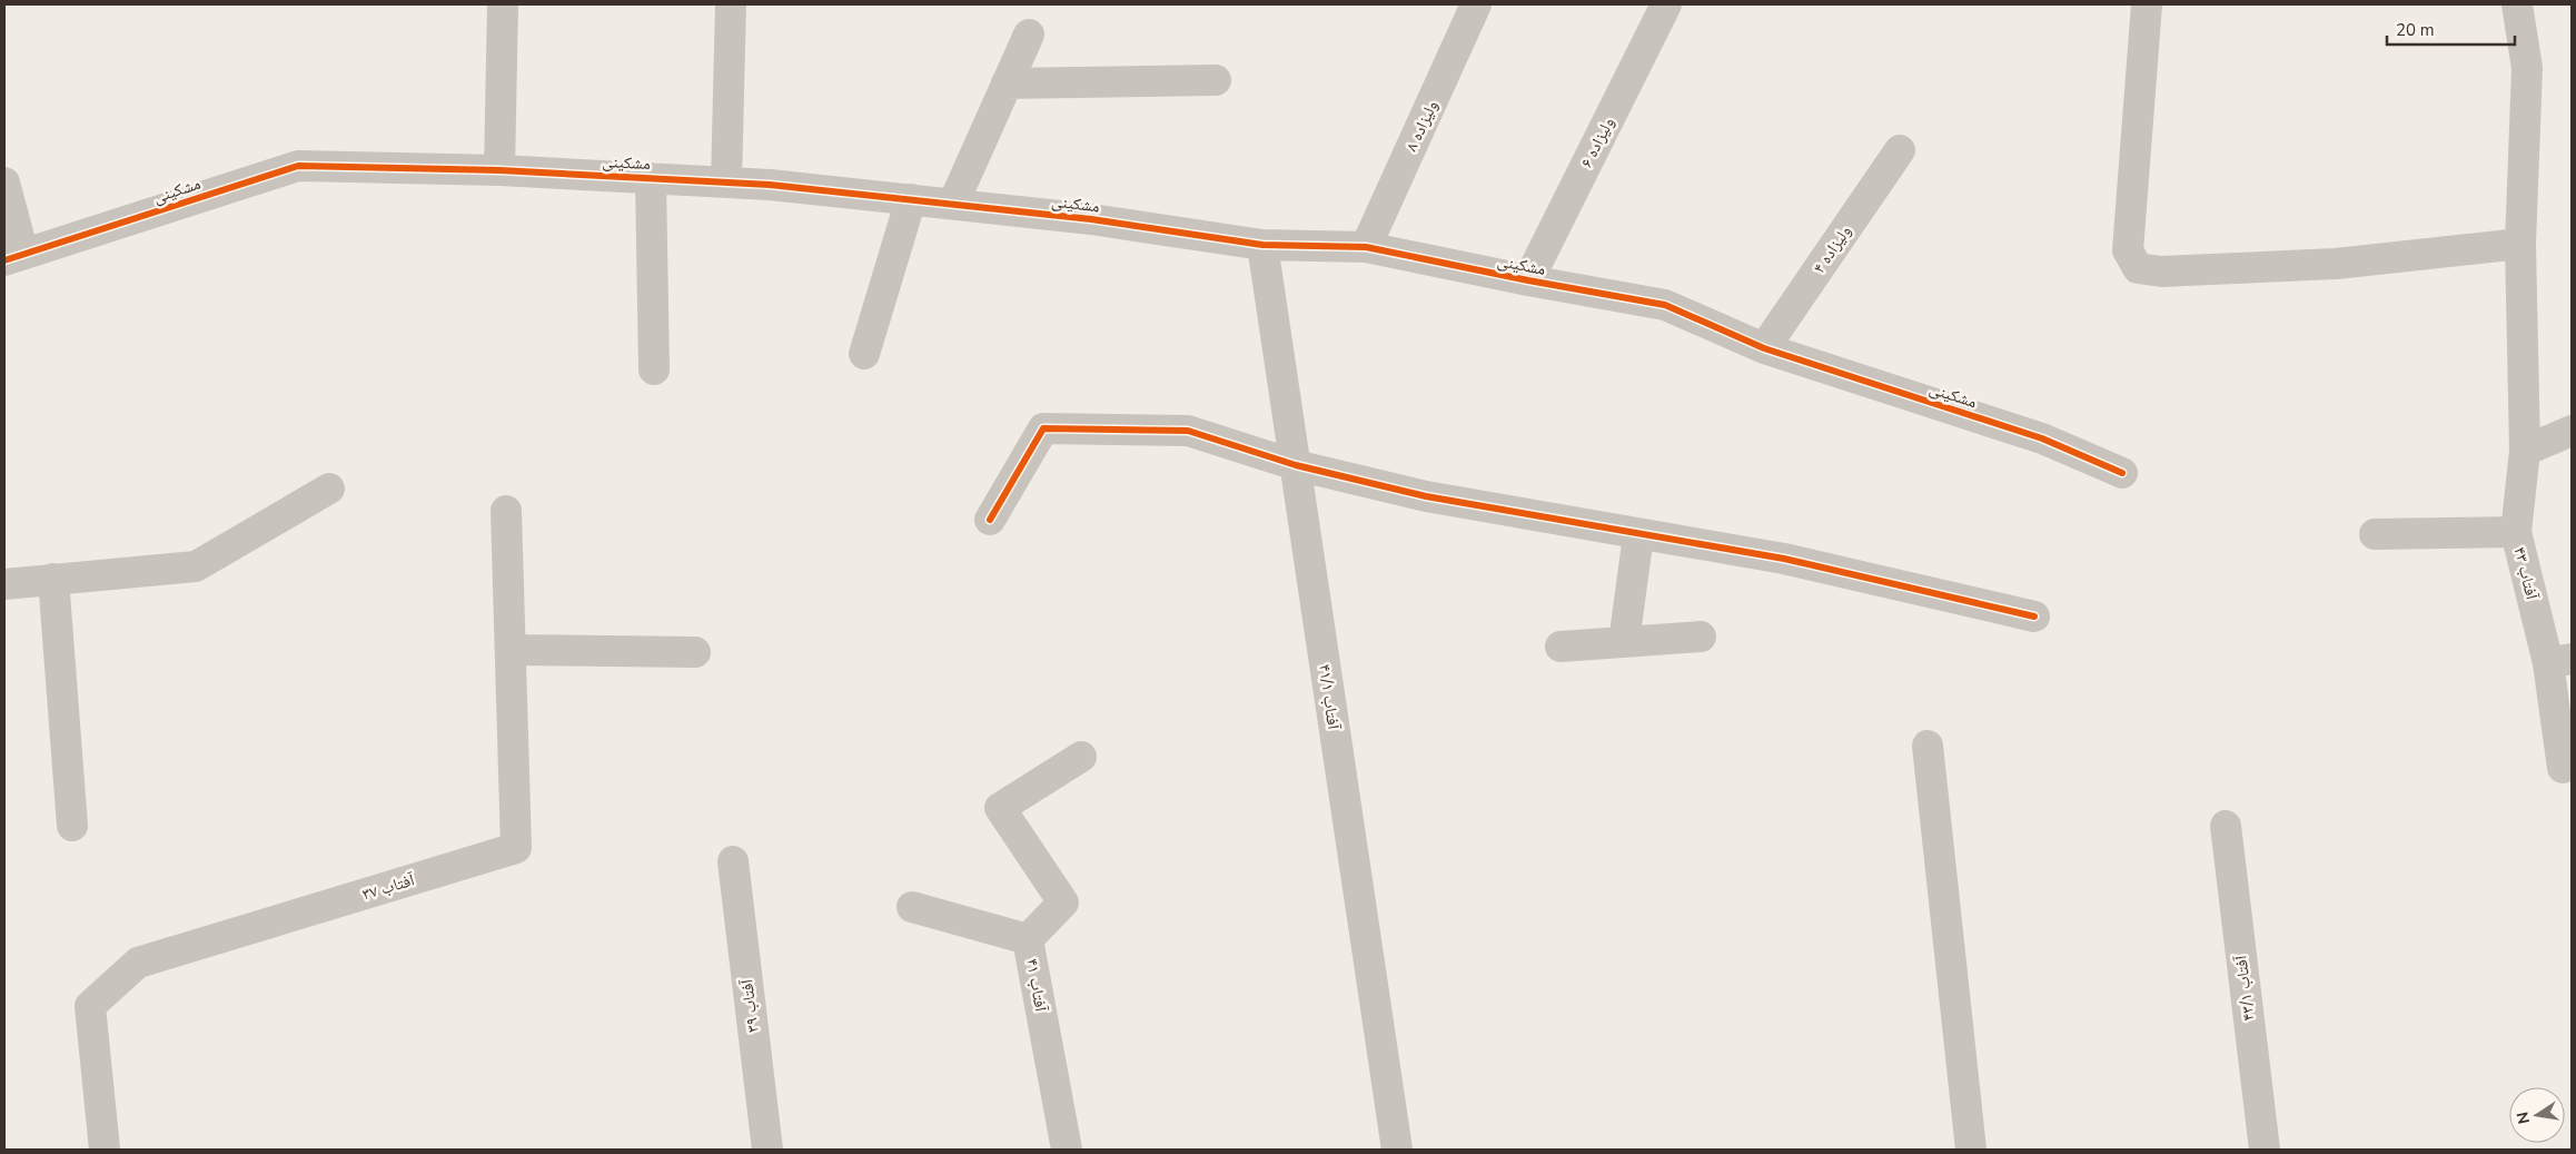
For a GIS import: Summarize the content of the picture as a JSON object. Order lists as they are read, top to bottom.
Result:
{
  "streets": {
    "street": [
      "ولیزاده ۸",
      "ولیزاده ۶",
      "مشکینی",
      "ولیزاده ۴",
      "آفتاب ۴۳",
      "آفتاب ۴١/١",
      "آفتاب ۳۷",
      "آفتاب ۴۱",
      "آفتاب ۴۳/۱",
      "آفتاب ۳۹"
    ]
  },
  "crossings": [
    ["ولیزاده ۸", "مشکینی"],
    ["ولیزاده ۶", "مشکینی"],
    ["مشکینی", "ولیزاده ۴"],
    ["مشکینی", "آفتاب ۴١/١"]
  ],
  "scale_bar": "20 m",
  "north": "left"
}
